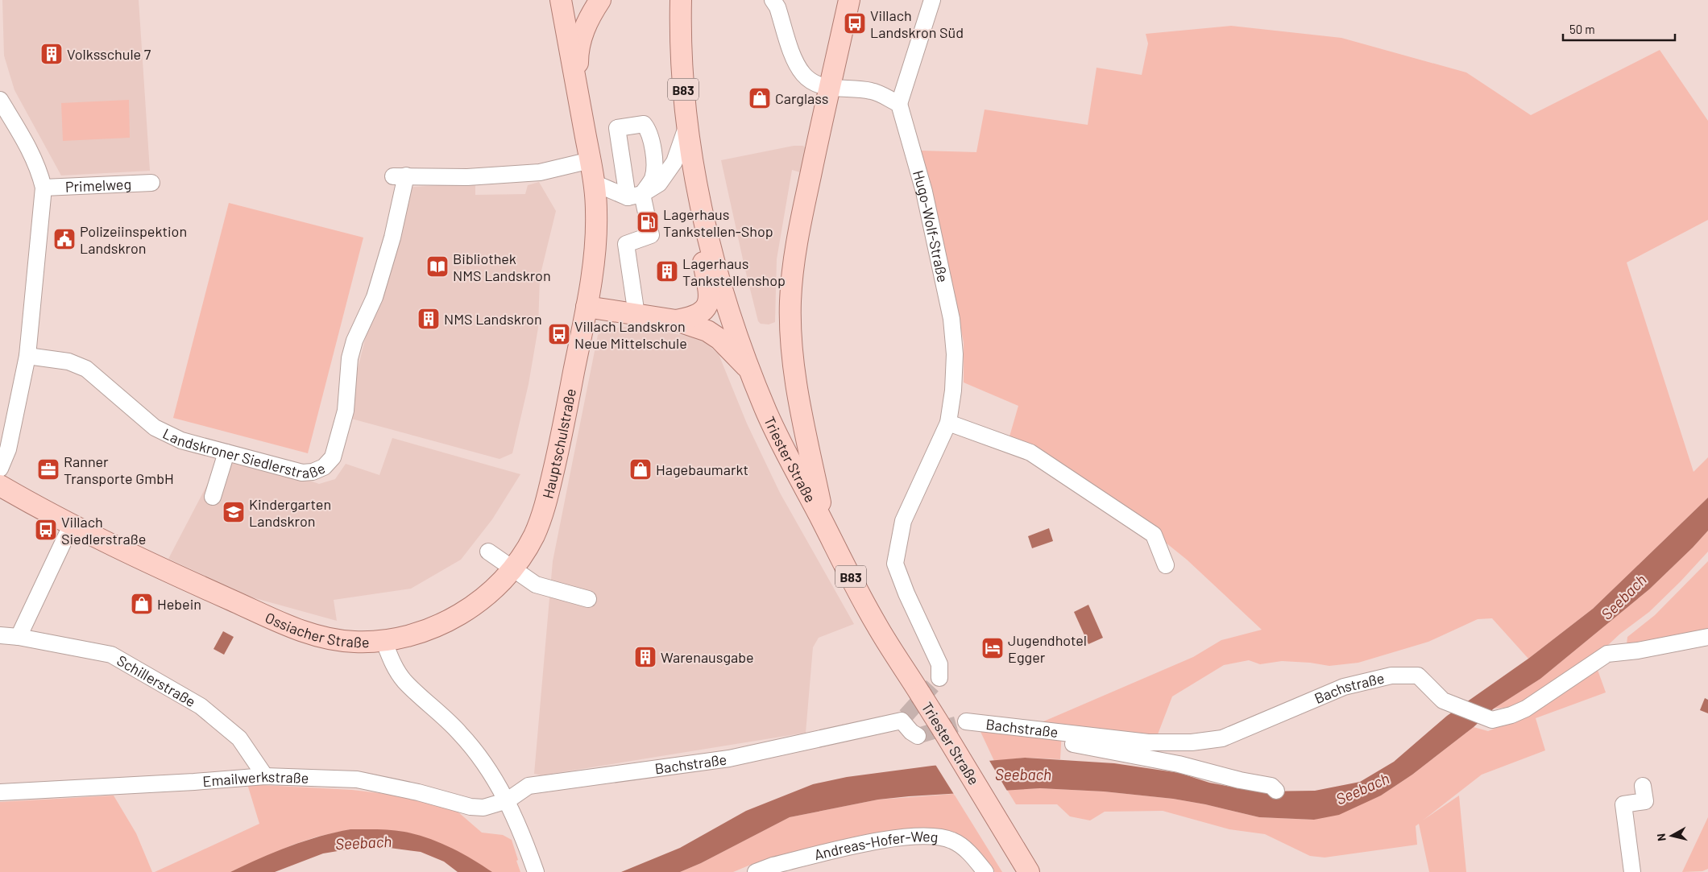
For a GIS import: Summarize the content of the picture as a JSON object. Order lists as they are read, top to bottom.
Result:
{
  "streets": {
    "main road": [
      "B83",
      "Hauptschulstraße",
      "Triester Straße",
      "Ossiacher Straße"
    ],
    "street": [
      "Primelweg",
      "Hugo-Wolf-Straße",
      "Landskroner Siedlerstraße",
      "Schillerstraße",
      "Bachstraße",
      "Emailwerkstraße",
      "Andreas-Hofer-Weg"
    ]
  },
  "crossings": [
    ["Hauptschulstraße", "Landskroner Siedlerstraße"],
    ["Hauptschulstraße", "Ossiacher Straße"],
    ["Ossiacher Straße", "Bachstraße"],
    ["Ossiacher Straße", "Emailwerkstraße"],
    ["Schillerstraße", "Emailwerkstraße"],
    ["Bachstraße", "Emailwerkstraße"]
  ],
  "water": ["Seebach"],
  "places": {
    "bus stop": ["Villach Landskron Süd", "Villach Landskron Neue Mittelschule", "Villach Siedlerstraße"],
    "building": [
      "Volksschule 7",
      "Lagerhaus Tankstellenshop",
      "NMS Landskron",
      "Warenausgabe"
    ],
    "shop": ["Carglass", "Hagebaumarkt", "Hebein"],
    "fuel station": ["Lagerhaus Tankstellen-Shop"],
    "public building": ["Polizeiinspektion Landskron"],
    "library": ["Bibliothek NMS Landskron"],
    "office": ["Ranner Transporte GmbH"],
    "school or university": ["Kindergarten Landskron"],
    "hotel": ["Jugendhotel Egger"]
  },
  "scale_bar": "50 m",
  "north": "left"
}
